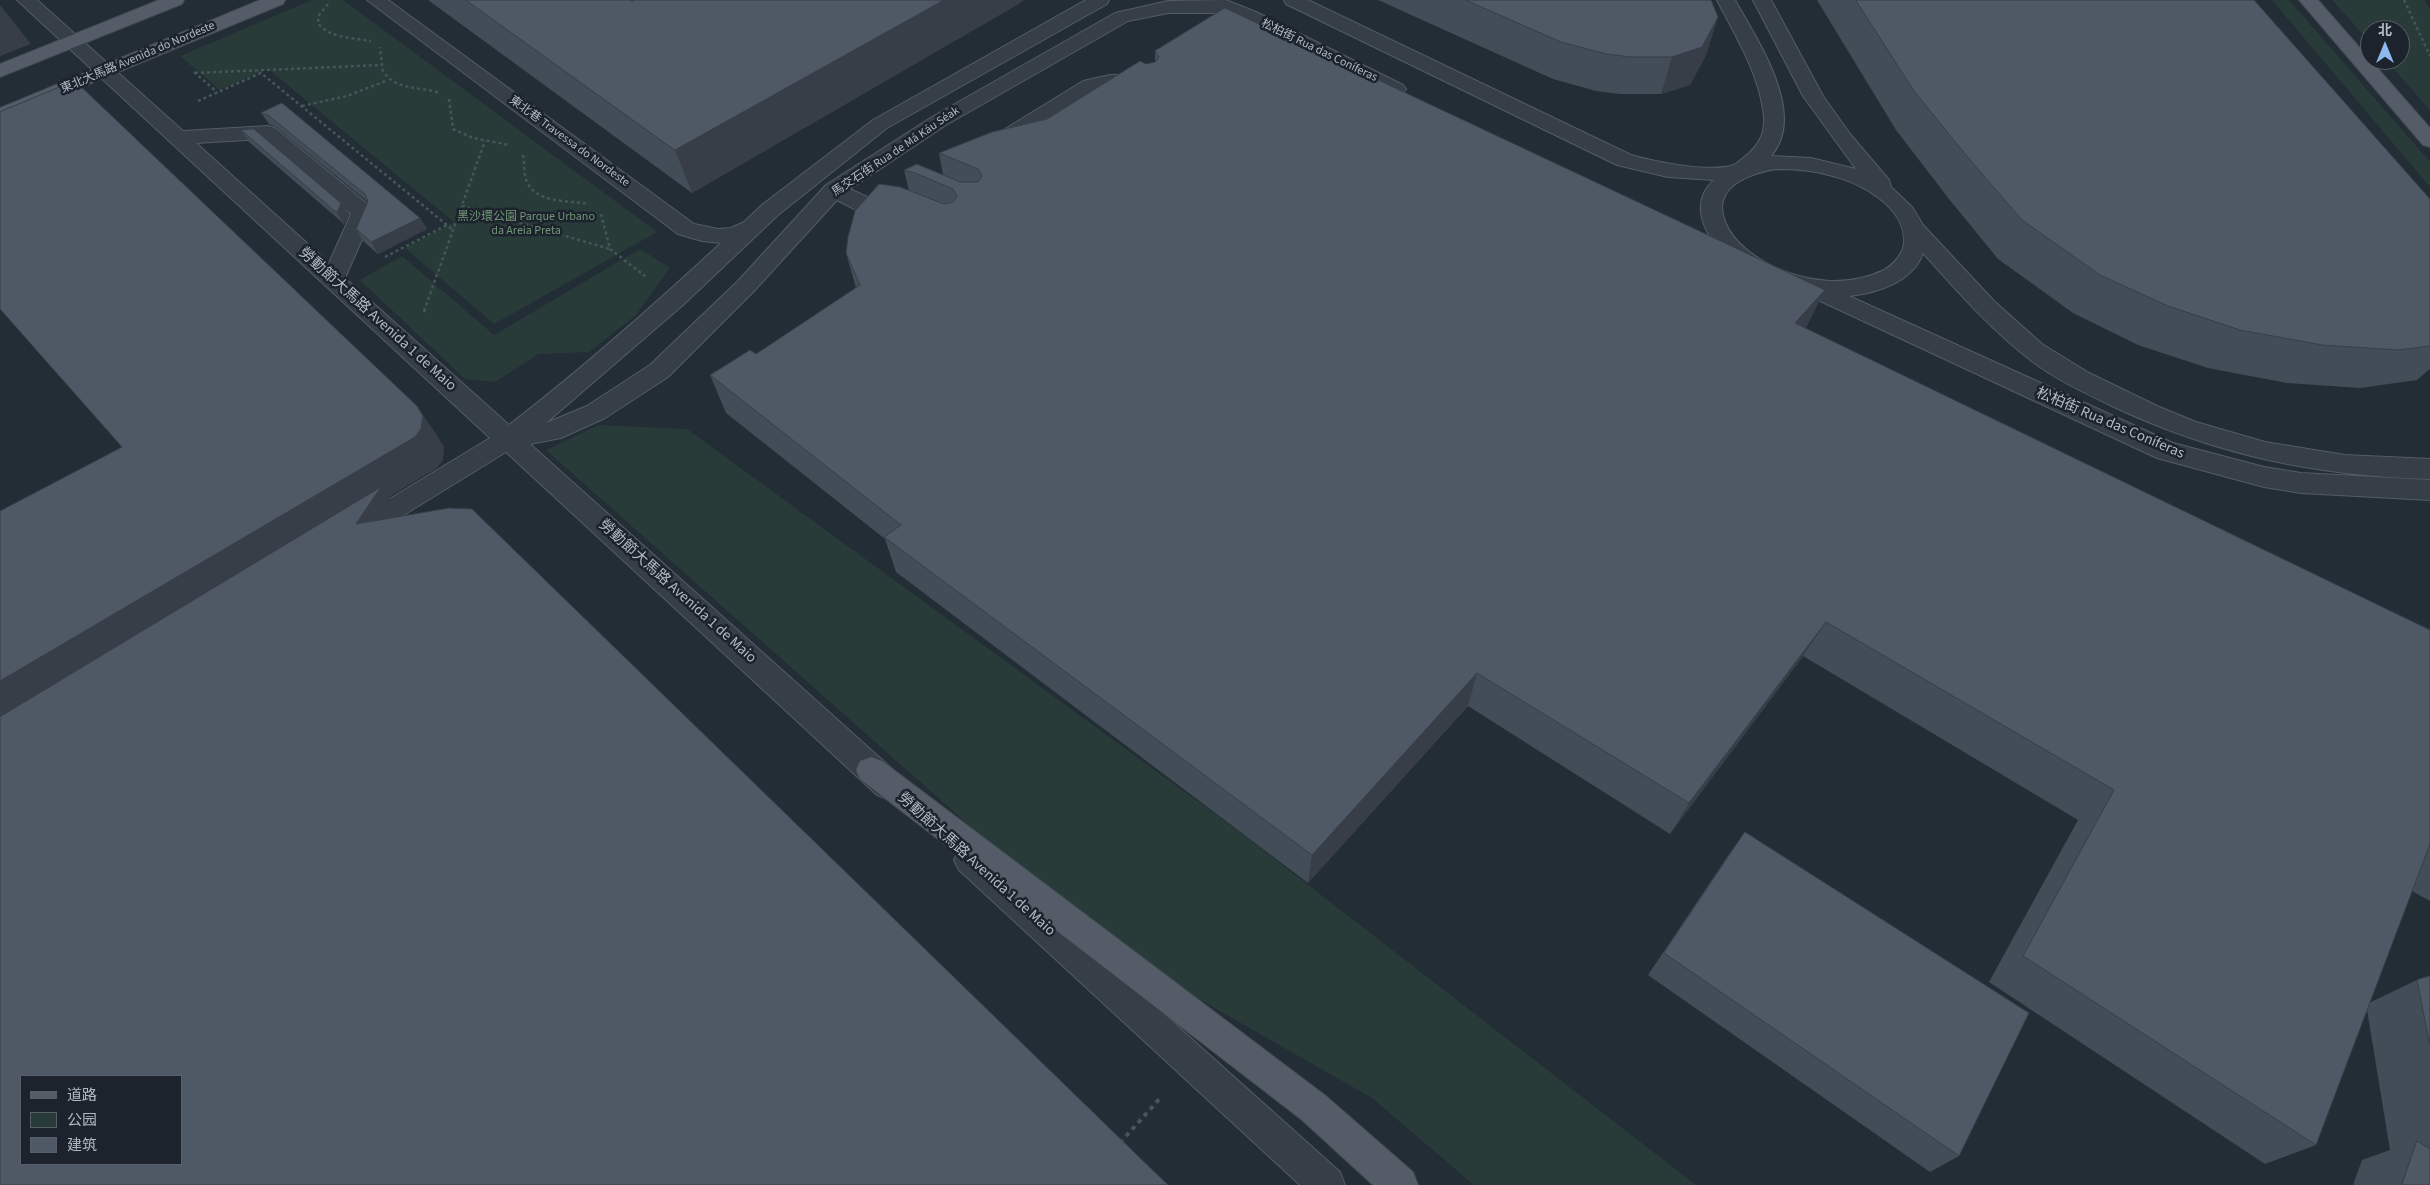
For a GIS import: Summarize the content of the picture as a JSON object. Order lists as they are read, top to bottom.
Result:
{
  "streets": {
    "main road": ["東北大馬路 Avenida do Nordeste"],
    "street": [
      "松柏街 Rua das Coníferas",
      "東北巷 Travessa do Nordeste",
      "馬交石街 Rua de Má Káu Séak",
      "勞動節大馬路 Avenida 1 de Maio"
    ]
  },
  "crossings": [
    ["松柏街 Rua das Coníferas", "馬交石街 Rua de Má Káu Séak"],
    ["東北大馬路 Avenida do Nordeste", "勞動節大馬路 Avenida 1 de Maio"],
    ["東北巷 Travessa do Nordeste", "馬交石街 Rua de Má Káu Séak"],
    ["馬交石街 Rua de Má Káu Séak", "勞動節大馬路 Avenida 1 de Maio"]
  ],
  "parks": ["黑沙環公園 Parque Urbano da Areia Preta"],
  "legend": ["道路", "公园", "建筑"],
  "north": "top"
}
